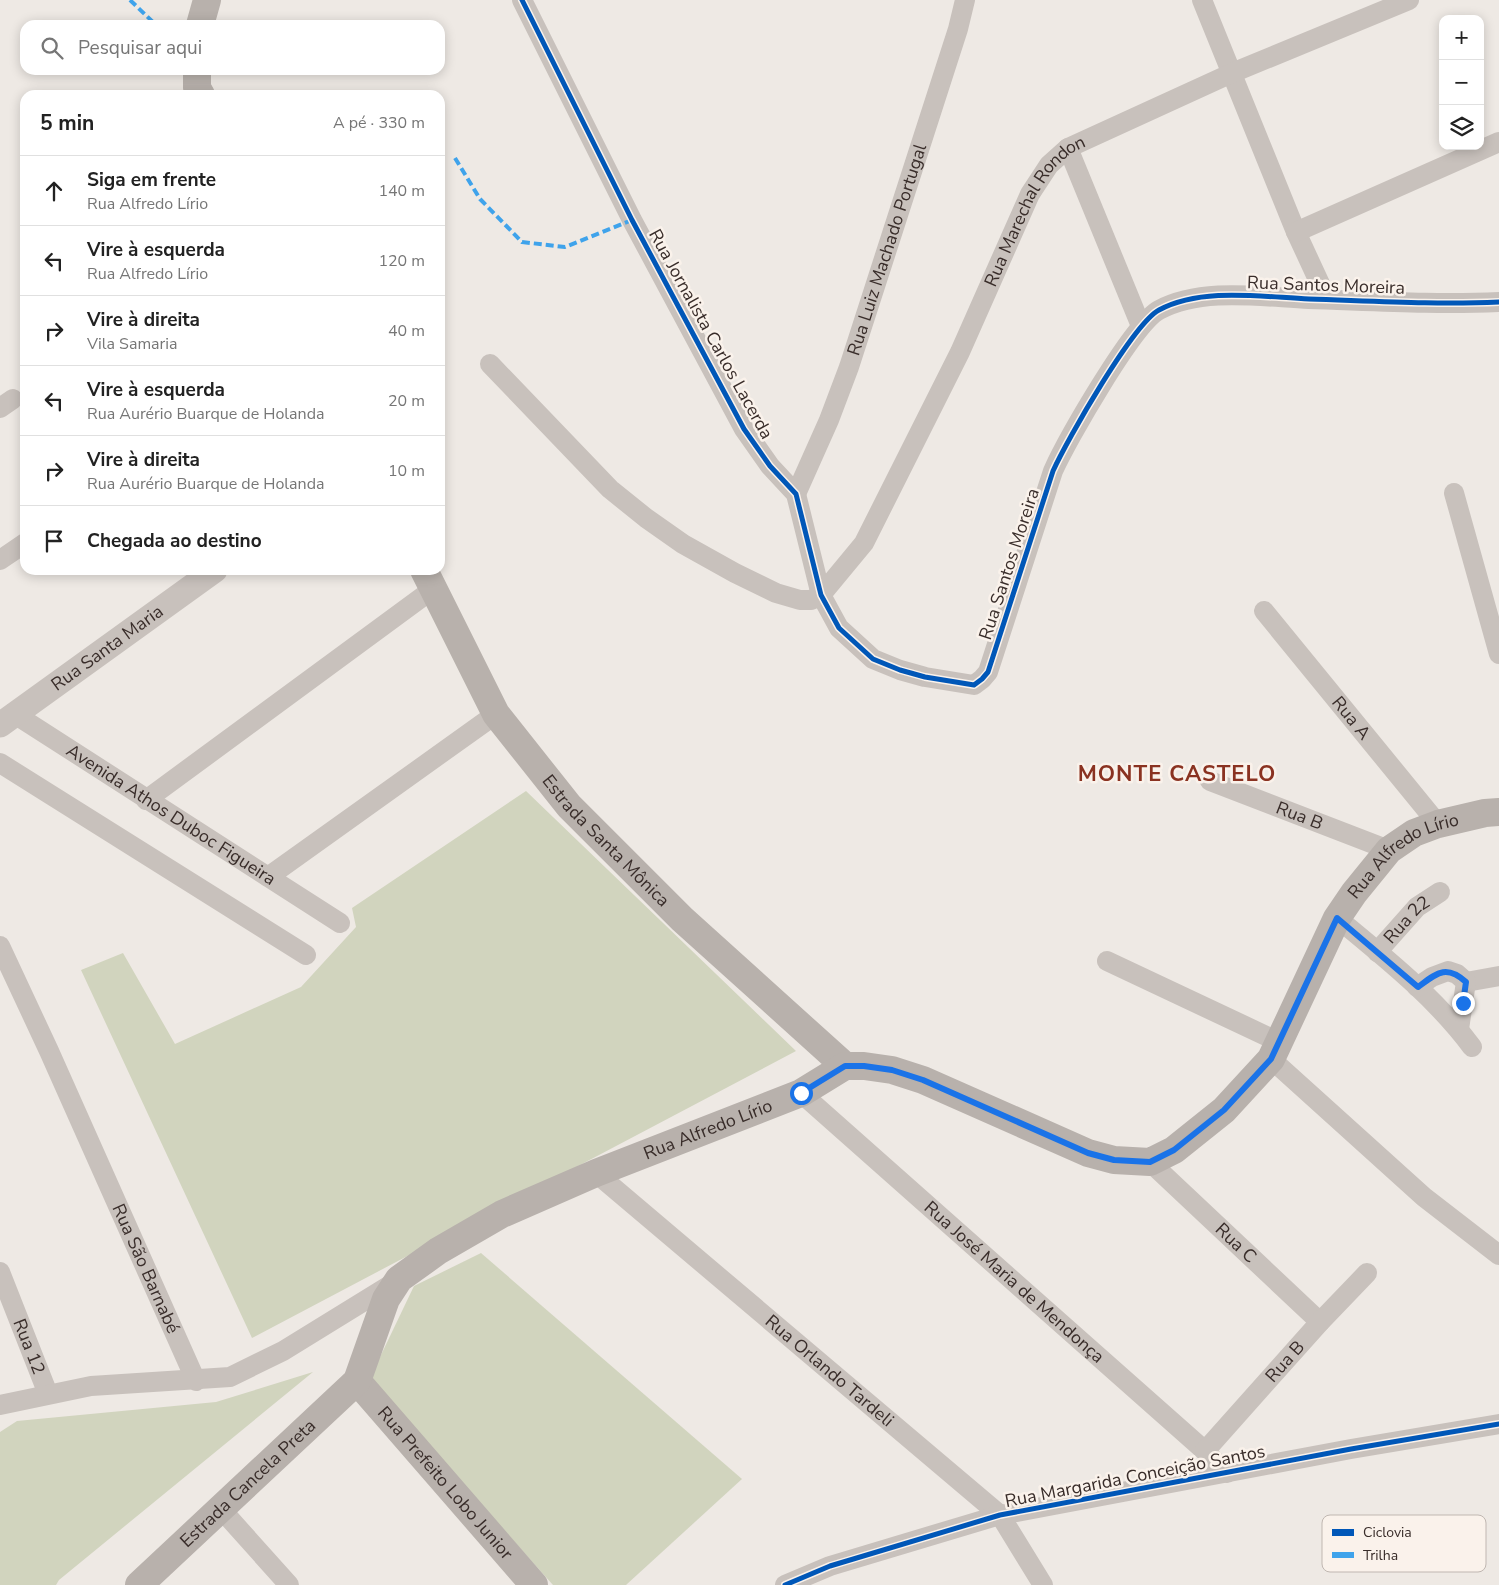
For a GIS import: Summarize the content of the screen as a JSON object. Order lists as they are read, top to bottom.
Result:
{
  "streets": {
    "main road": [
      "Estrada Santa Mônica",
      "Rua Alfredo Lírio",
      "Estrada Cancela Preta",
      "Rua Prefeito Lobo Junior"
    ],
    "street": [
      "Rua Marechal Rondon",
      "Rua Luiz Machado Portugal",
      "Rua Santos Moreira",
      "Rua Jornalista Carlos Lacerda",
      "Rua Santa Maria",
      "Rua A",
      "Avenida Athos Duboc Figueira",
      "Rua B",
      "Rua 22",
      "Rua C",
      "Rua São Barnabé",
      "Rua José Maria de Mendonça",
      "Rua 12",
      "Rua Orlando Tardeli",
      "Rua Margarida Conceição Santos"
    ]
  },
  "crossings": [
    ["Rua Marechal Rondon", "Rua Jornalista Carlos Lacerda"],
    ["Rua Luiz Machado Portugal", "Rua Jornalista Carlos Lacerda"],
    ["Rua Santos Moreira", "Rua Jornalista Carlos Lacerda"],
    ["Rua Santa Maria", "Avenida Athos Duboc Figueira"],
    ["Rua A", "Rua Alfredo Lírio"],
    ["Rua B", "Rua Alfredo Lírio"],
    ["Rua B", "Rua C"],
    ["Rua B", "Rua José Maria de Mendonça"],
    ["Estrada Santa Mônica", "Rua Alfredo Lírio"],
    ["Rua Alfredo Lírio", "Rua C"],
    ["Rua Alfredo Lírio", "Rua José Maria de Mendonça"],
    ["Rua Alfredo Lírio", "Rua Orlando Tardeli"],
    ["Rua Alfredo Lírio", "Estrada Cancela Preta"],
    ["Rua Alfredo Lírio", "Rua Prefeito Lobo Junior"],
    ["Rua José Maria de Mendonça", "Rua Margarida Conceição Santos"],
    ["Rua Orlando Tardeli", "Rua Margarida Conceição Santos"],
    ["Estrada Cancela Preta", "Rua Prefeito Lobo Junior"]
  ],
  "districts": ["MONTE CASTELO"],
  "legend": ["Ciclovia", "Trilha"],
  "page": {
    "map_buttons": ["+", "−"],
    "search": "Pesquisar aqui",
    "heading": ["5 min", "A pé · 330 m"],
    "list": [
      ["Siga em frente", "Rua Alfredo Lírio", "140 m"],
      ["Vire à esquerda", "Rua Alfredo Lírio", "120 m"],
      ["Vire à direita", "Vila Samaria", "40 m"],
      ["Vire à esquerda", "Rua Aurério Buarque de Holanda", "20 m"],
      ["Vire à direita", "Rua Aurério Buarque de Holanda", "10 m"],
      "Chegada ao destino"
    ]
  }
}
